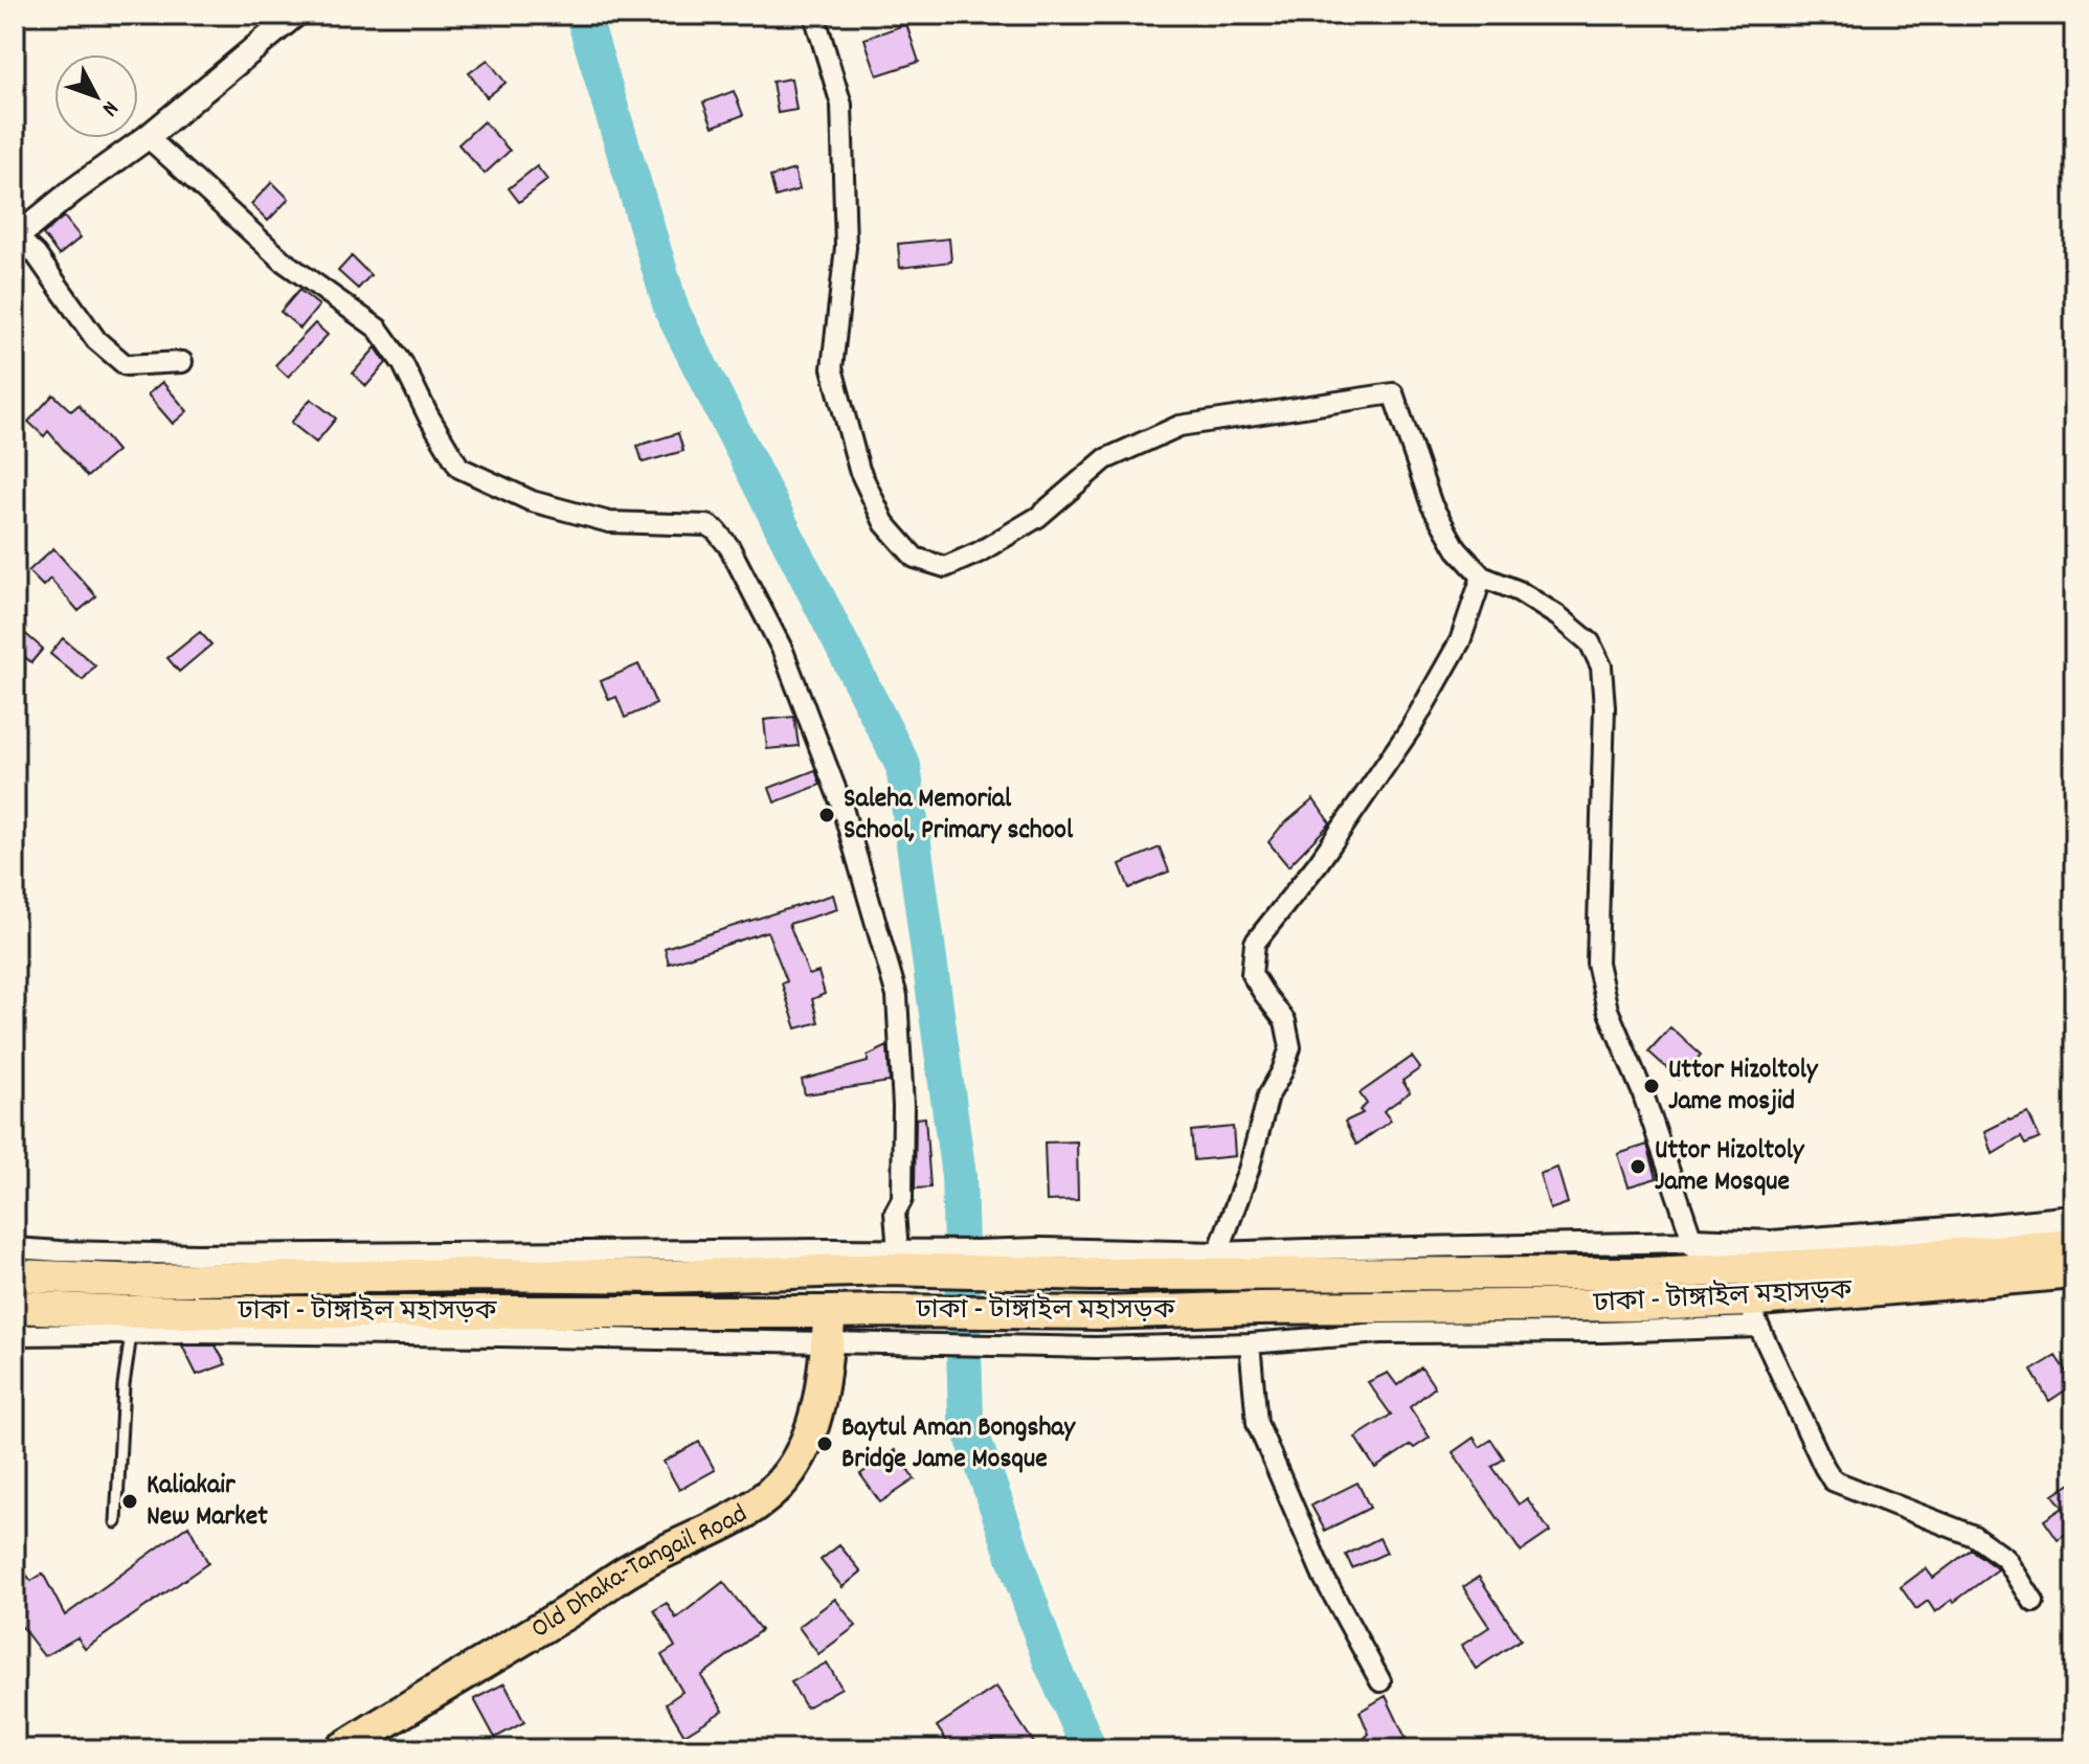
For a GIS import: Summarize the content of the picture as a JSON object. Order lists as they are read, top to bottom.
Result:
{
  "streets": {
    "highway": ["ঢাকা - টাঙ্গাইল মহাসড়ক", "Old Dhaka-Tangail Road"]
  },
  "crossings": [
    ["ঢাকা - টাঙ্গাইল মহাসড়ক", "Old Dhaka-Tangail Road"]
  ],
  "places": [
    "Saleha Memorial School, Primary school",
    "Uttor Hizoltoly Jame mosjid",
    "Uttor Hizoltoly Jame Mosque",
    "Baytul Aman Bongshay Bridge Jame Mosque",
    "Kaliakair New Market"
  ],
  "north": "bottom right"
}
